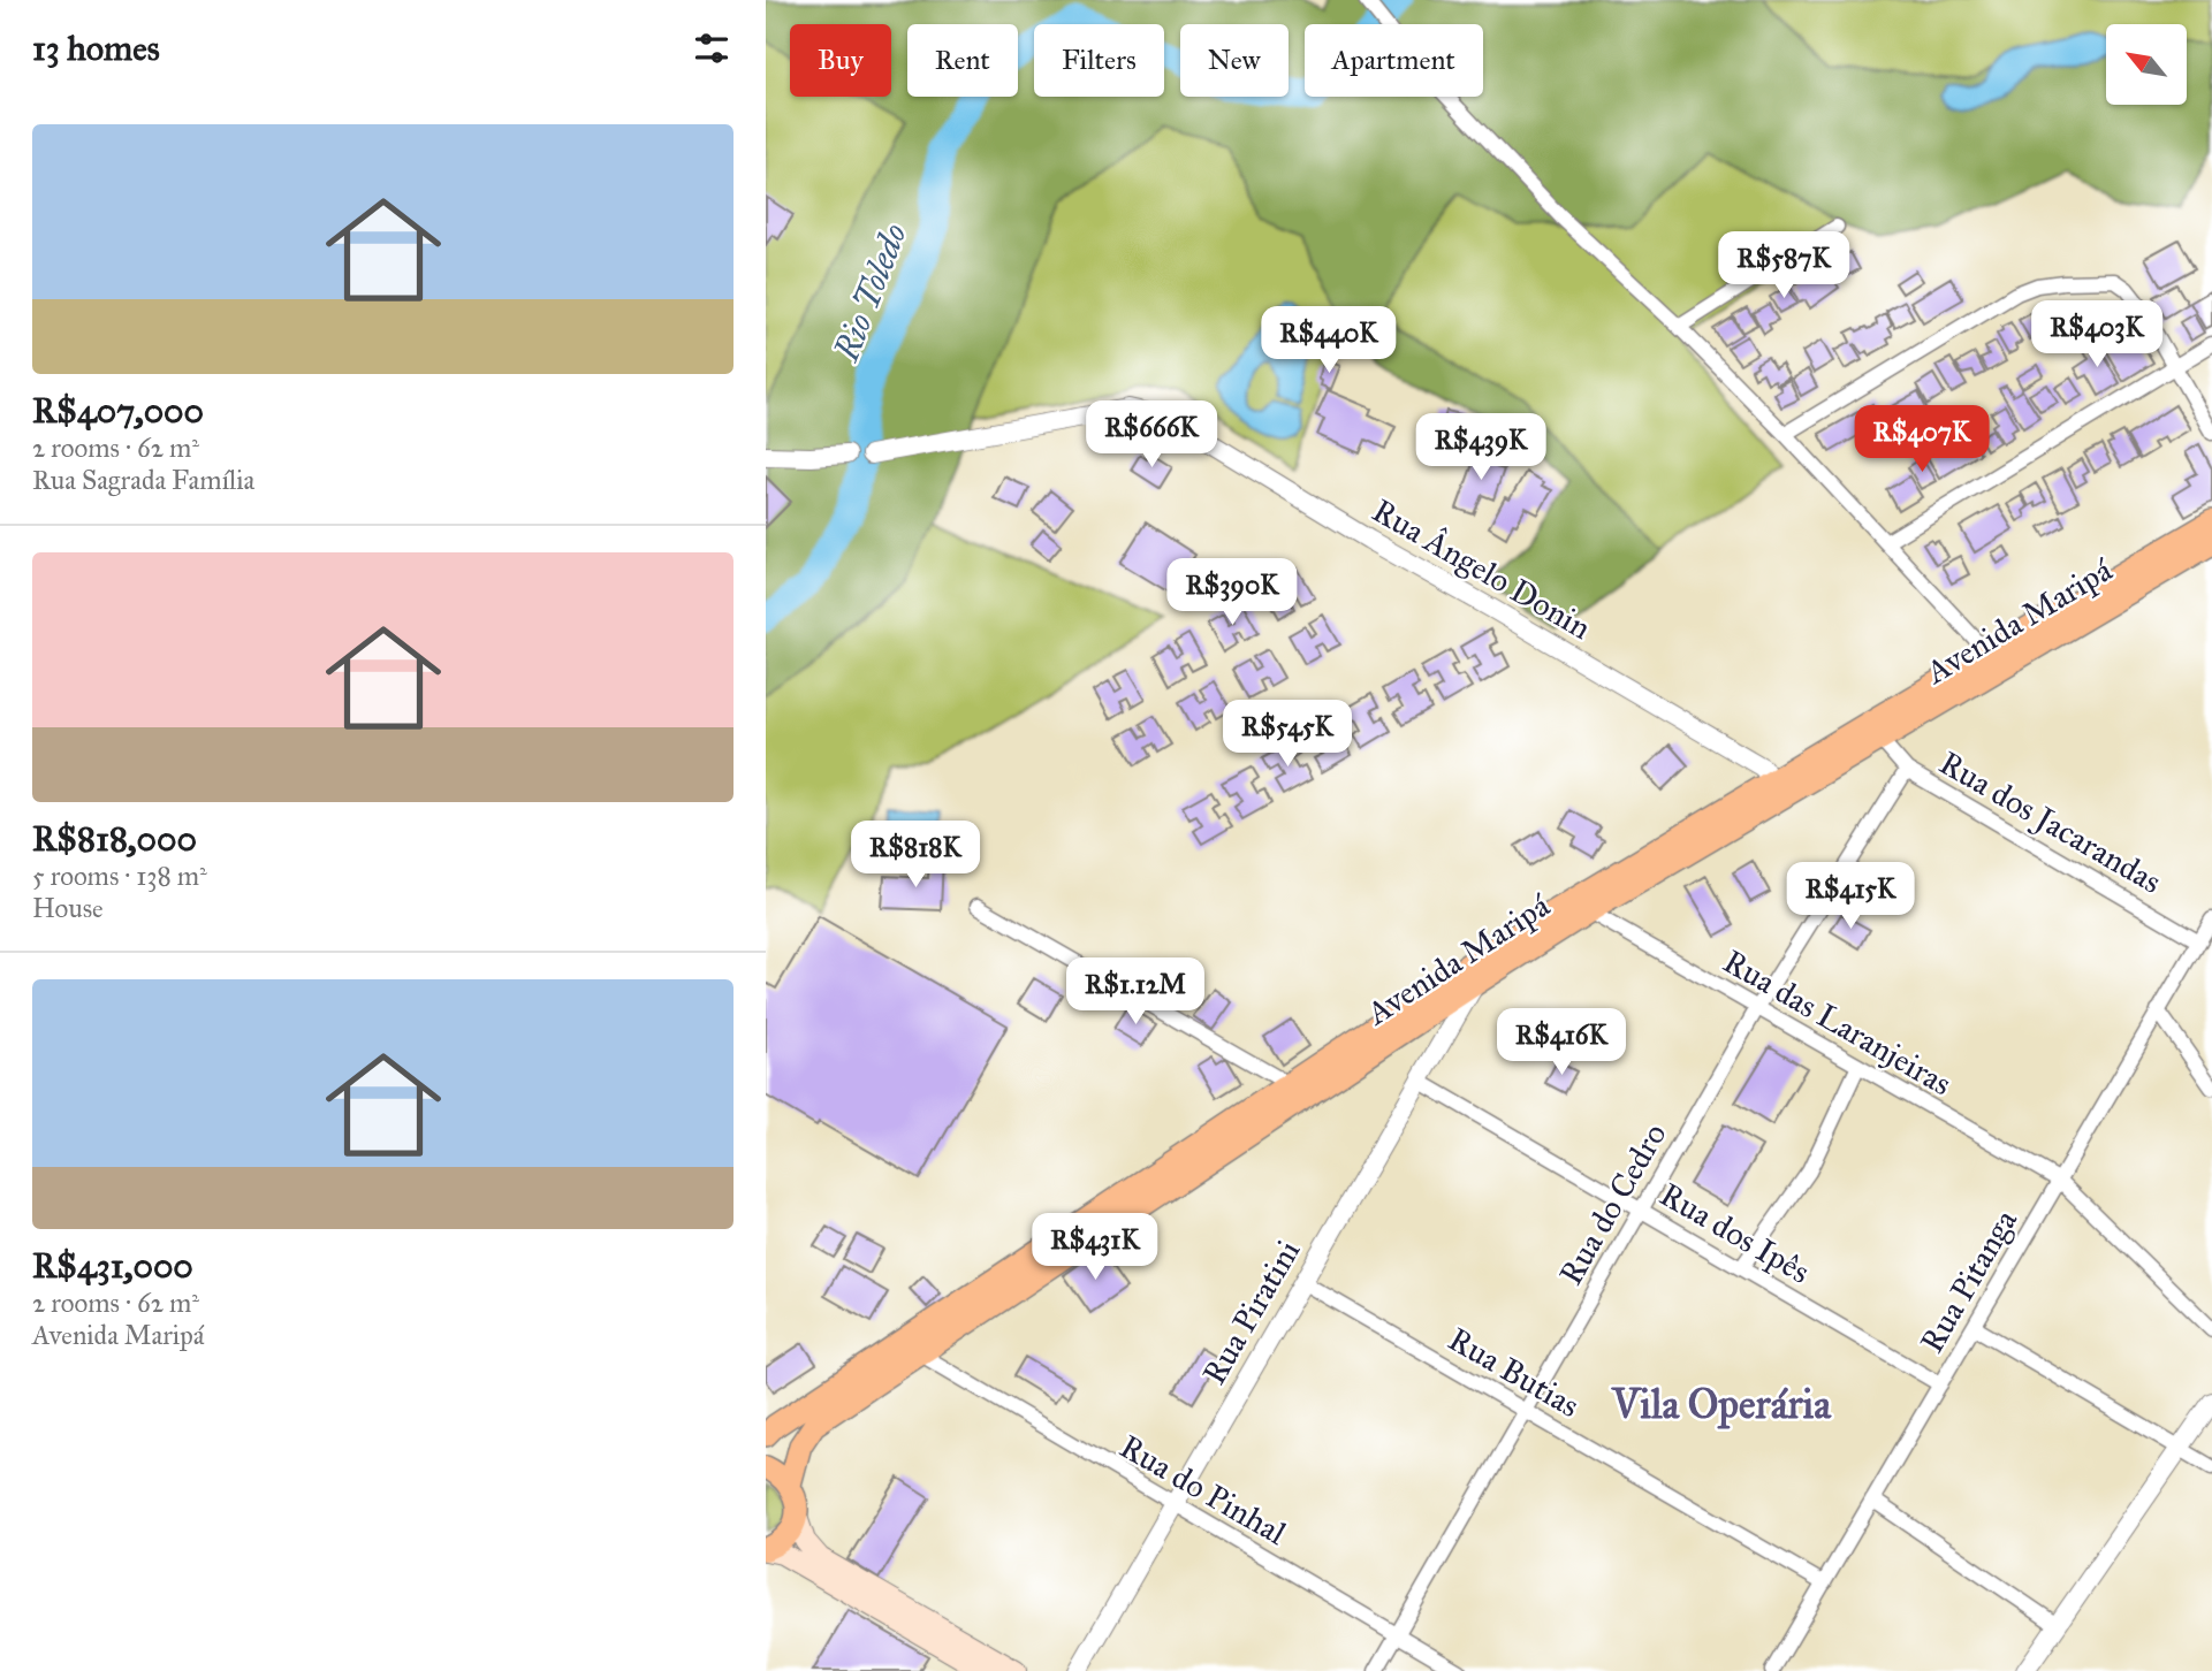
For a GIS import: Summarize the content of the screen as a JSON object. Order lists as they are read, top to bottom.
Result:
{
  "streets": {
    "main road": ["Avenida Maripá"],
    "street": [
      "Rua Ângelo Donin",
      "Rua dos Jacarandas",
      "Rua das Laranjeiras",
      "Rua do Cedro",
      "Rua dos Ipês",
      "Rua Pitanga",
      "Rua Piratini",
      "Rua Butias",
      "Rua do Pinhal"
    ]
  },
  "crossings": [
    ["Rua Ângelo Donin", "Avenida Maripá"],
    ["Avenida Maripá", "Rua dos Jacarandas"],
    ["Avenida Maripá", "Rua das Laranjeiras"],
    ["Avenida Maripá", "Rua Piratini"],
    ["Avenida Maripá", "Rua do Pinhal"],
    ["Rua dos Jacarandas", "Rua do Cedro"],
    ["Rua dos Jacarandas", "Rua Pitanga"],
    ["Rua das Laranjeiras", "Rua do Cedro"],
    ["Rua das Laranjeiras", "Rua Pitanga"],
    ["Rua do Cedro", "Rua dos Ipês"],
    ["Rua do Cedro", "Rua Butias"],
    ["Rua do Cedro", "Rua do Pinhal"],
    ["Rua dos Ipês", "Rua Pitanga"],
    ["Rua dos Ipês", "Rua Piratini"],
    ["Rua Pitanga", "Rua Butias"],
    ["Rua Piratini", "Rua Butias"],
    ["Rua Piratini", "Rua do Pinhal"]
  ],
  "districts": ["Vila Operária"],
  "water": ["Rio Toledo"],
  "north": "top left",
  "page": {
    "heading": "13 homes",
    "chip": [
      "Buy",
      "Rent",
      "Filters",
      "New",
      "Apartment"
    ],
    "list": [
      {
        "name": "R$407,000",
        "note": "2 rooms · 62 m² · Rua Sagrada Família"
      },
      {
        "name": "R$818,000",
        "note": "5 rooms · 138 m² · House"
      },
      {
        "name": "R$431,000",
        "note": "2 rooms · 62 m² · Avenida Maripá"
      }
    ],
    "price": [
      "R$587K",
      "R$403K",
      "R$440K",
      "R$666K",
      "R$407K",
      "R$439K",
      "R$390K",
      "R$545K",
      "R$818K",
      "R$415K",
      "R$1.12M",
      "R$416K",
      "R$431K"
    ]
  }
}
